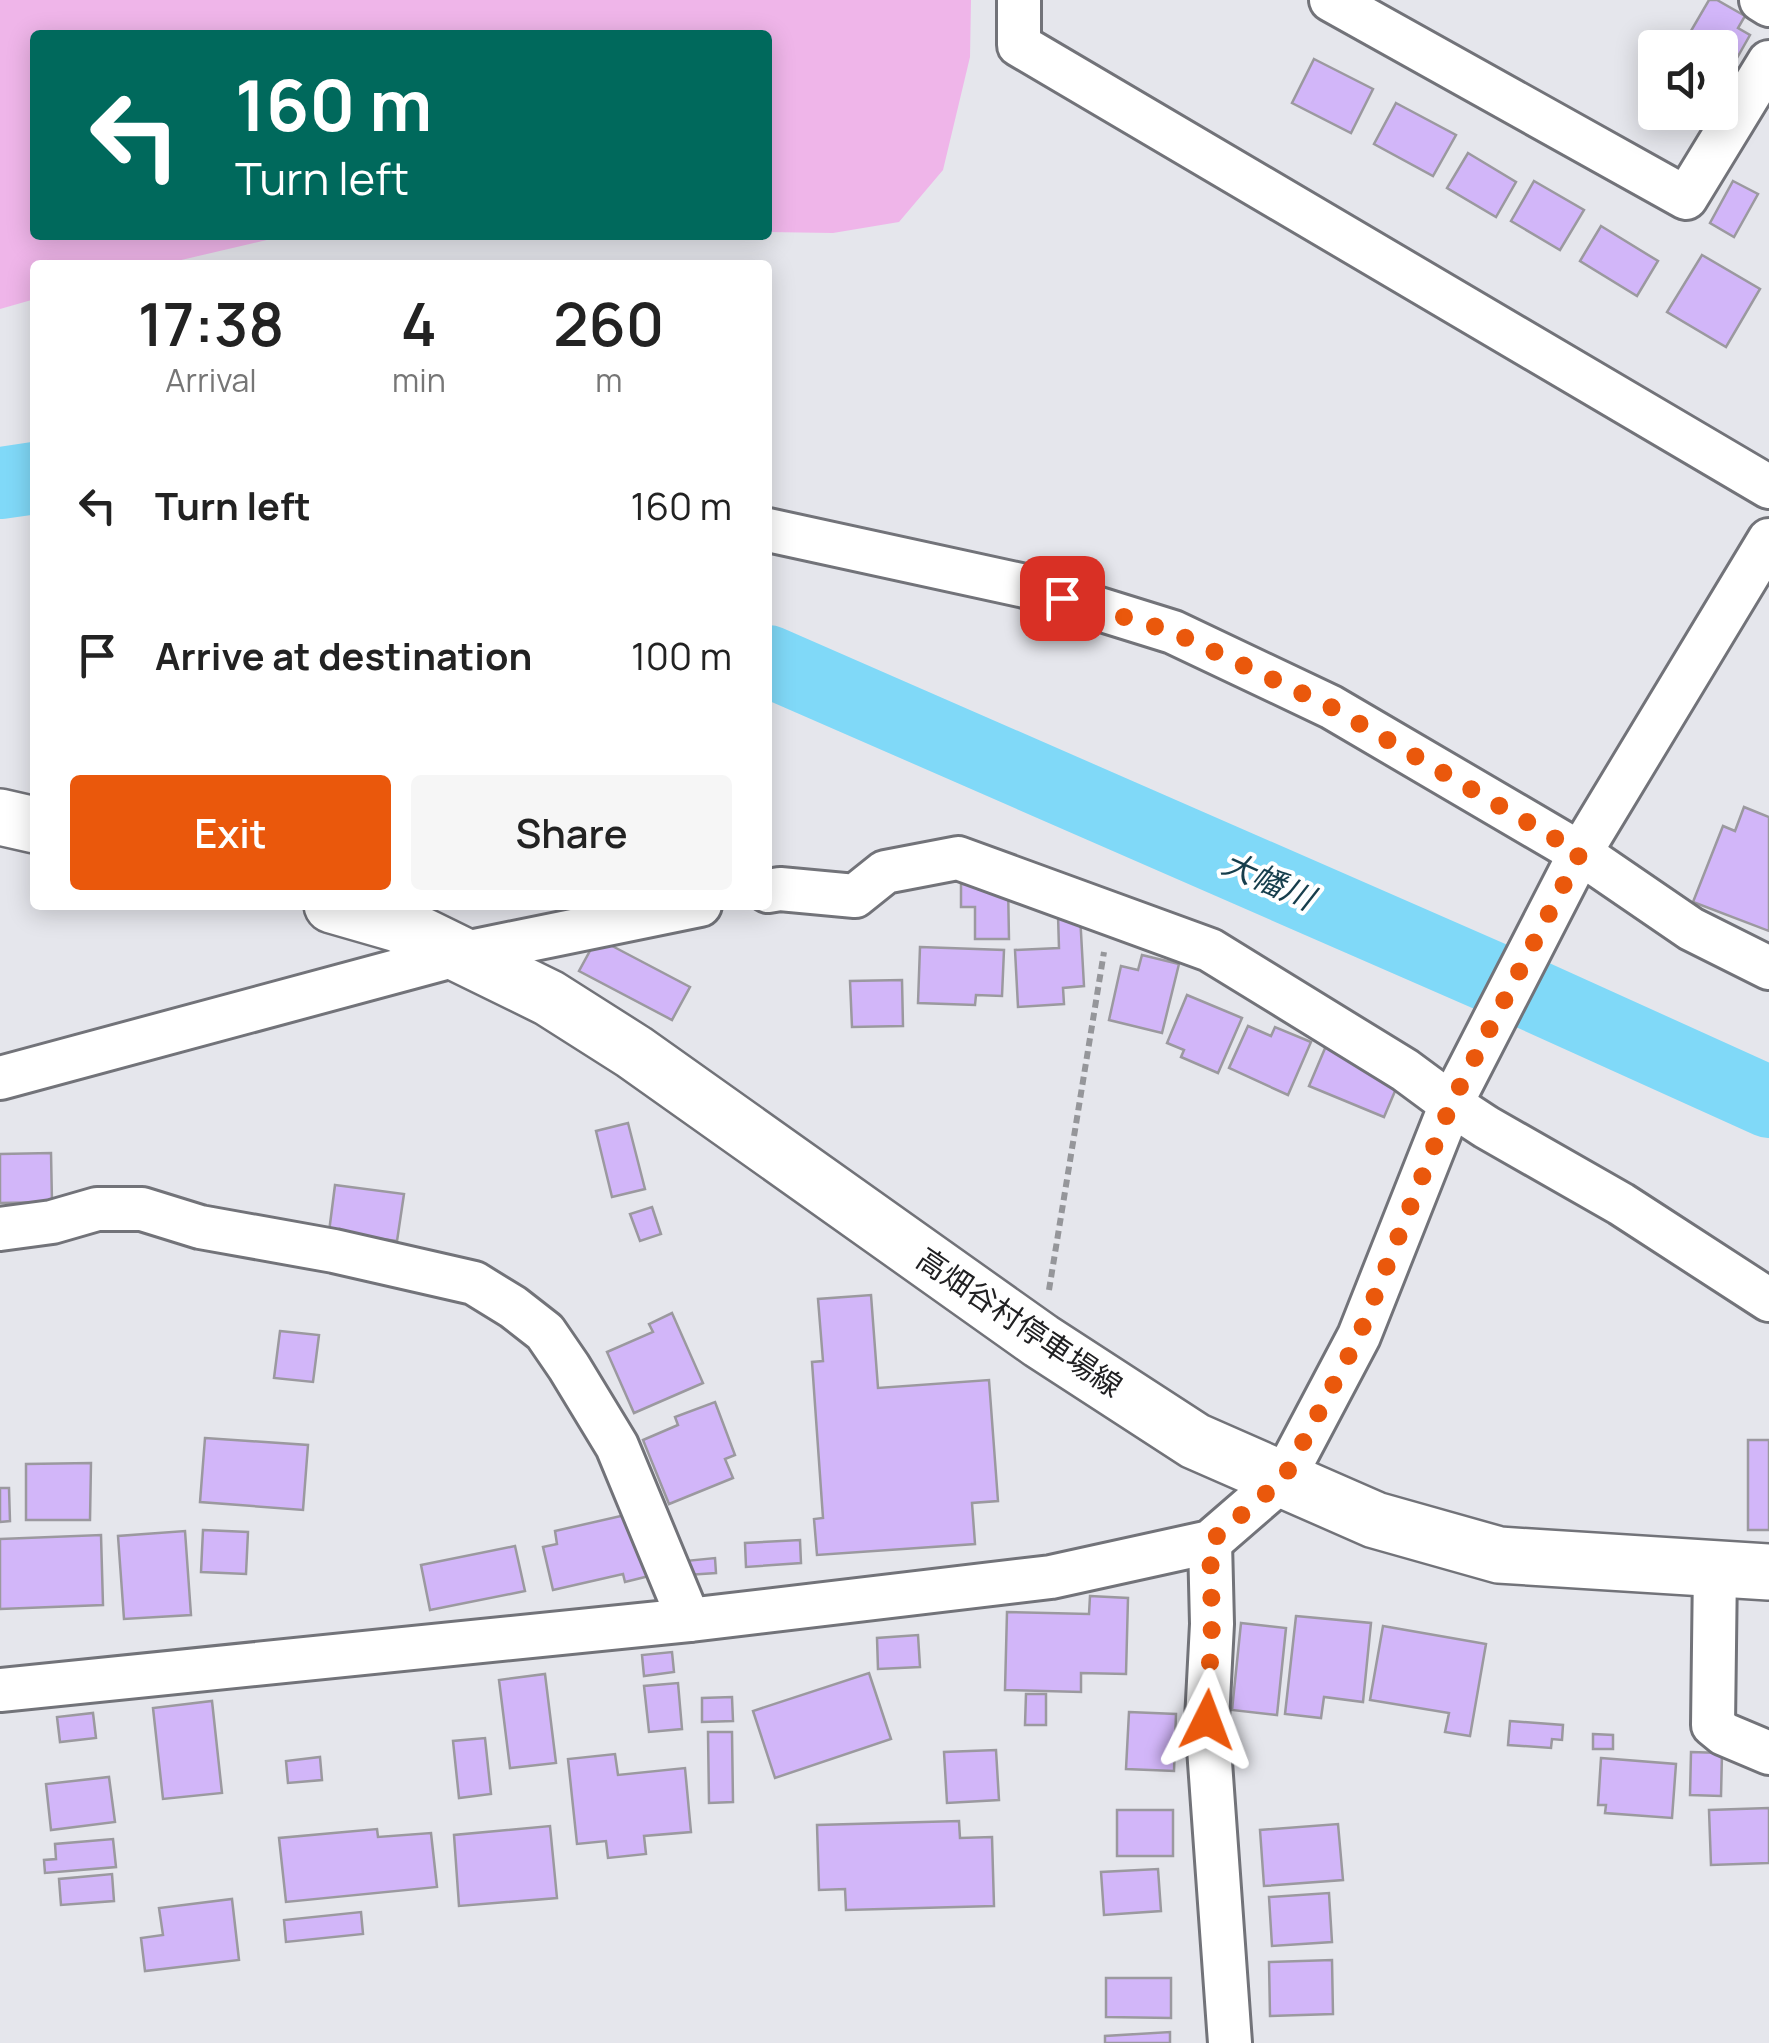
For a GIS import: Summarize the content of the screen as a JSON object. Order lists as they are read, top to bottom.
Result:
{
  "streets": {
    "main road": ["高畑谷村停車場線"]
  },
  "water": ["大幡川"],
  "page": {
    "turn": ["160 m", "Turn left"],
    "eta": [
      "17:38",
      "Arrival",
      "4",
      "min",
      "260",
      "m"
    ],
    "list": [
      {
        "name": "Turn left",
        "value": "160 m"
      },
      {
        "name": "Arrive at destination",
        "value": "100 m"
      }
    ],
    "buttons": ["Exit", "Share"]
  }
}
